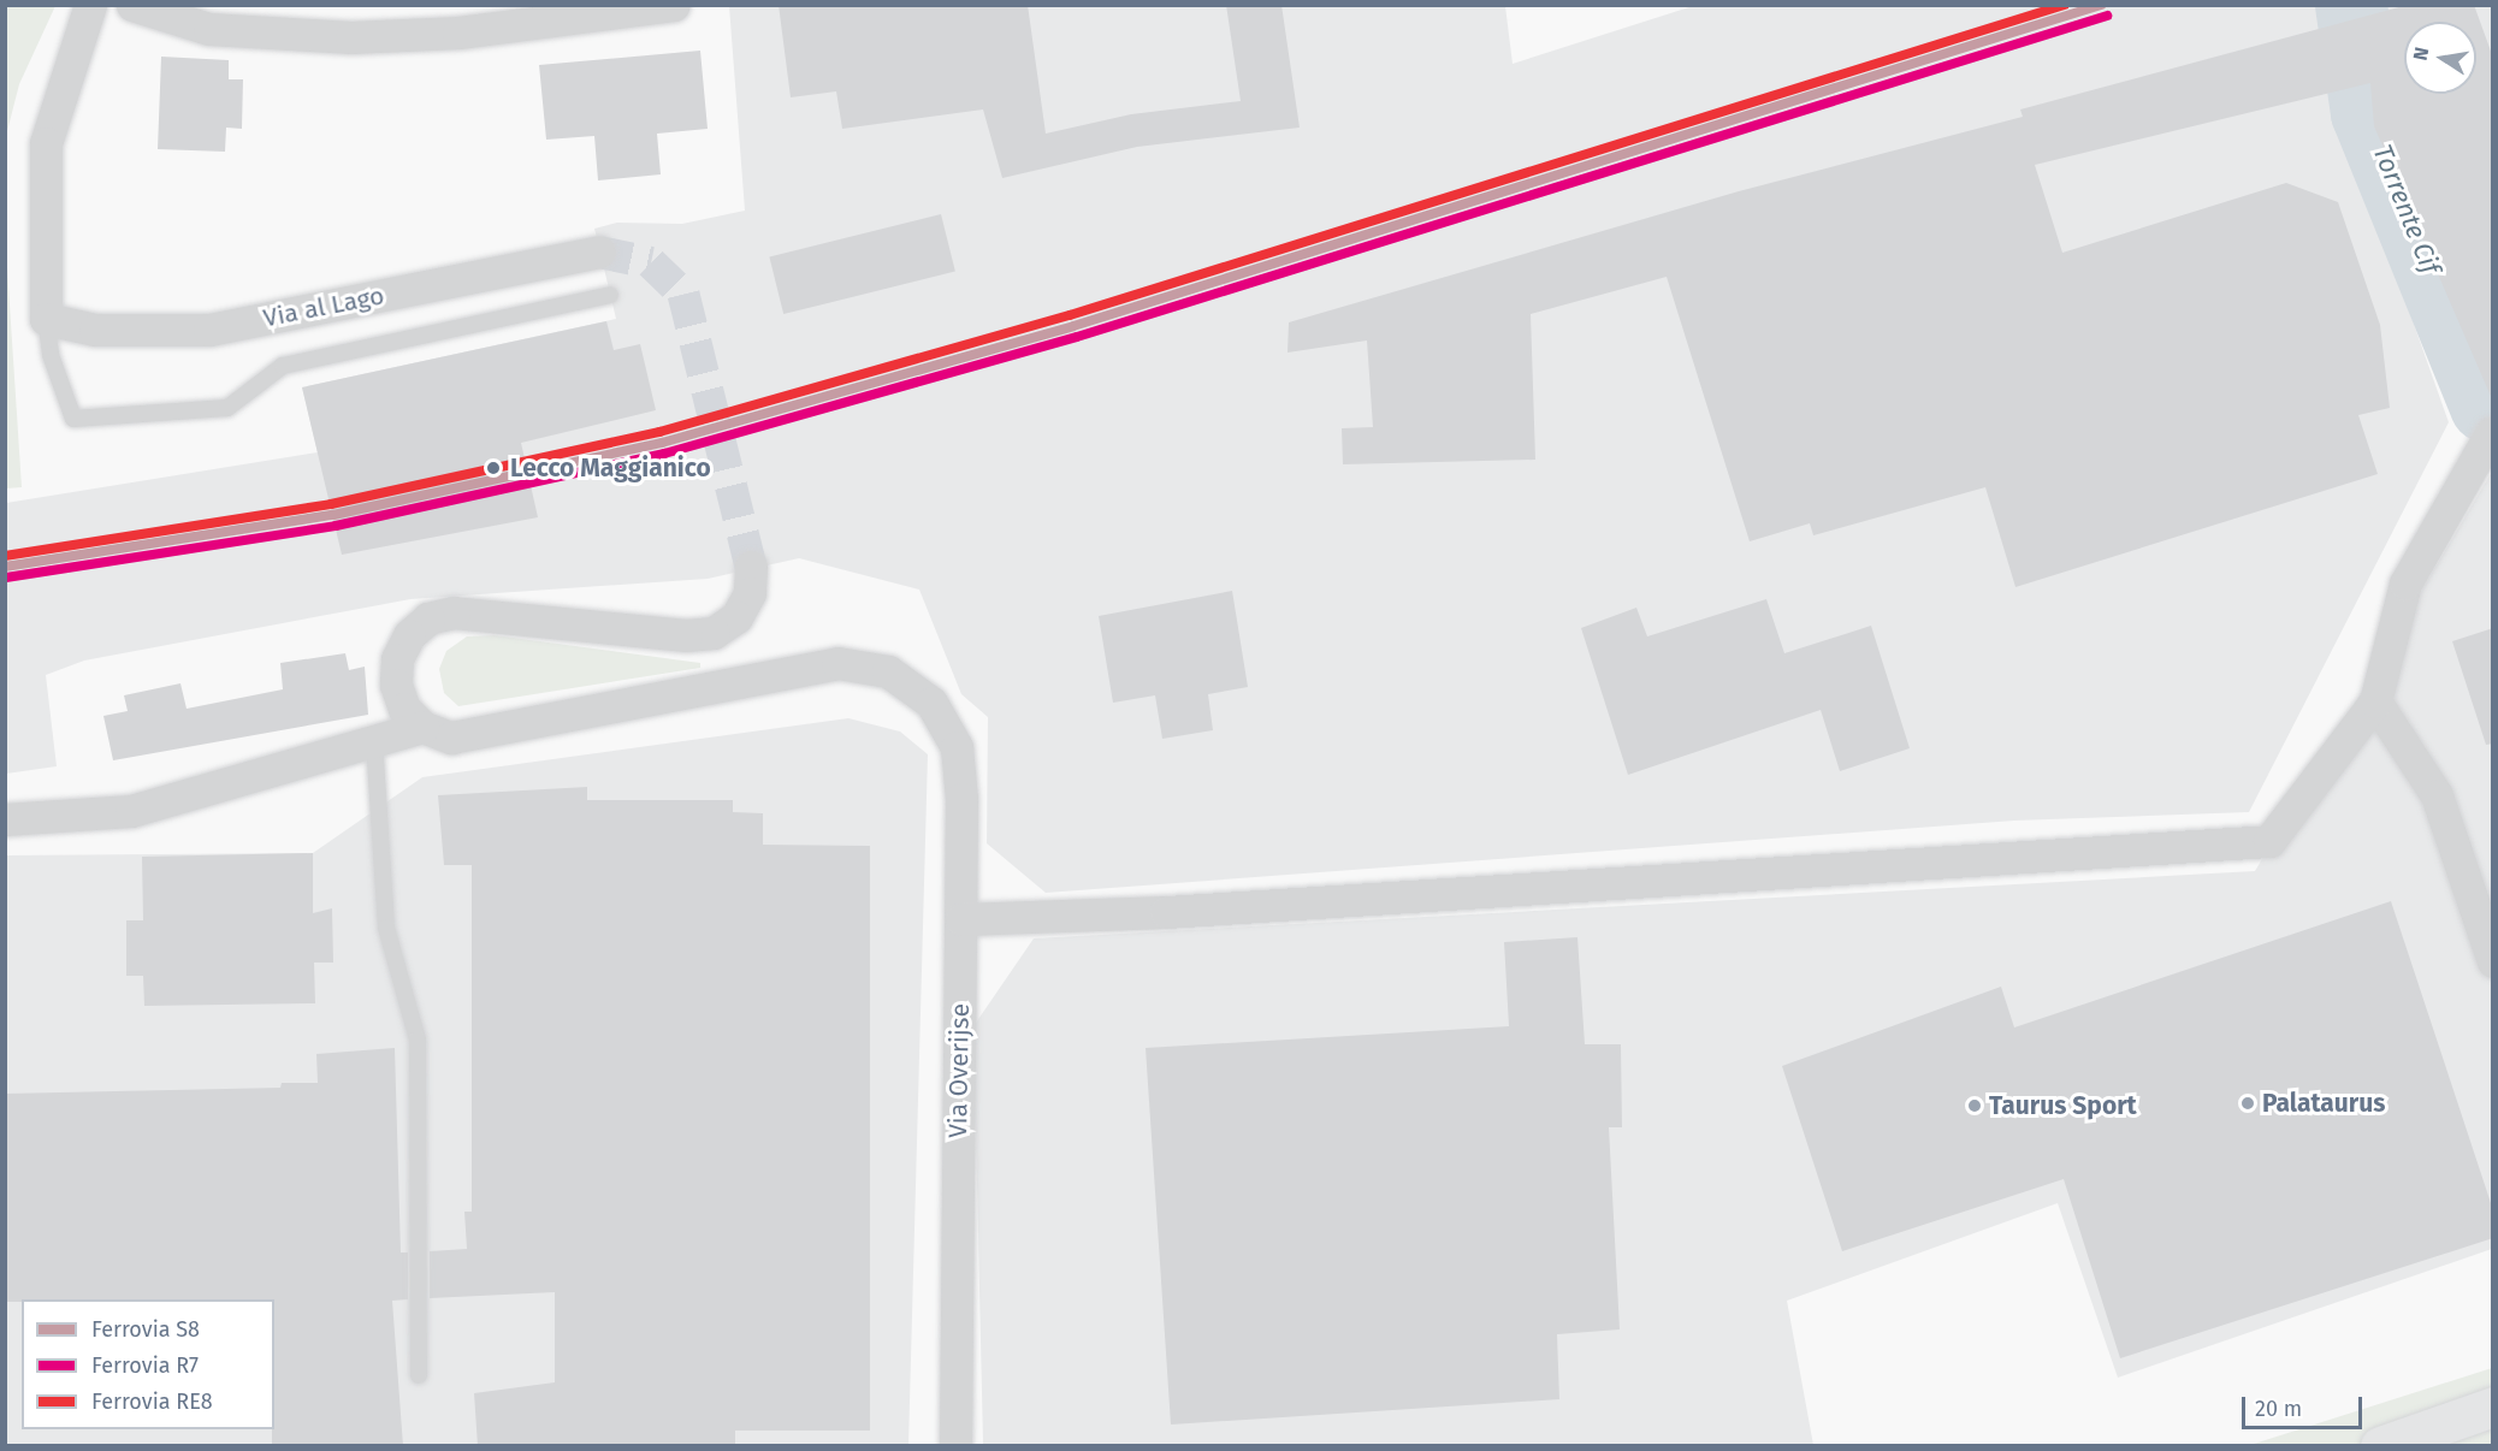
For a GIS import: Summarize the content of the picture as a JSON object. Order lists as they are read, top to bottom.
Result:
{
  "streets": {
    "street": ["Via al Lago", "Via Overijse"]
  },
  "water": ["Torrente Cif"],
  "places": ["Lecco Maggianico", "Palataurus", "Taurus Sport"],
  "lines": ["rail line S8", "rail line RE8", "rail line R7"],
  "legend": ["Ferrovia S8", "Ferrovia R7", "Ferrovia RE8"],
  "scale_bar": "20 m",
  "north": "left"
}
